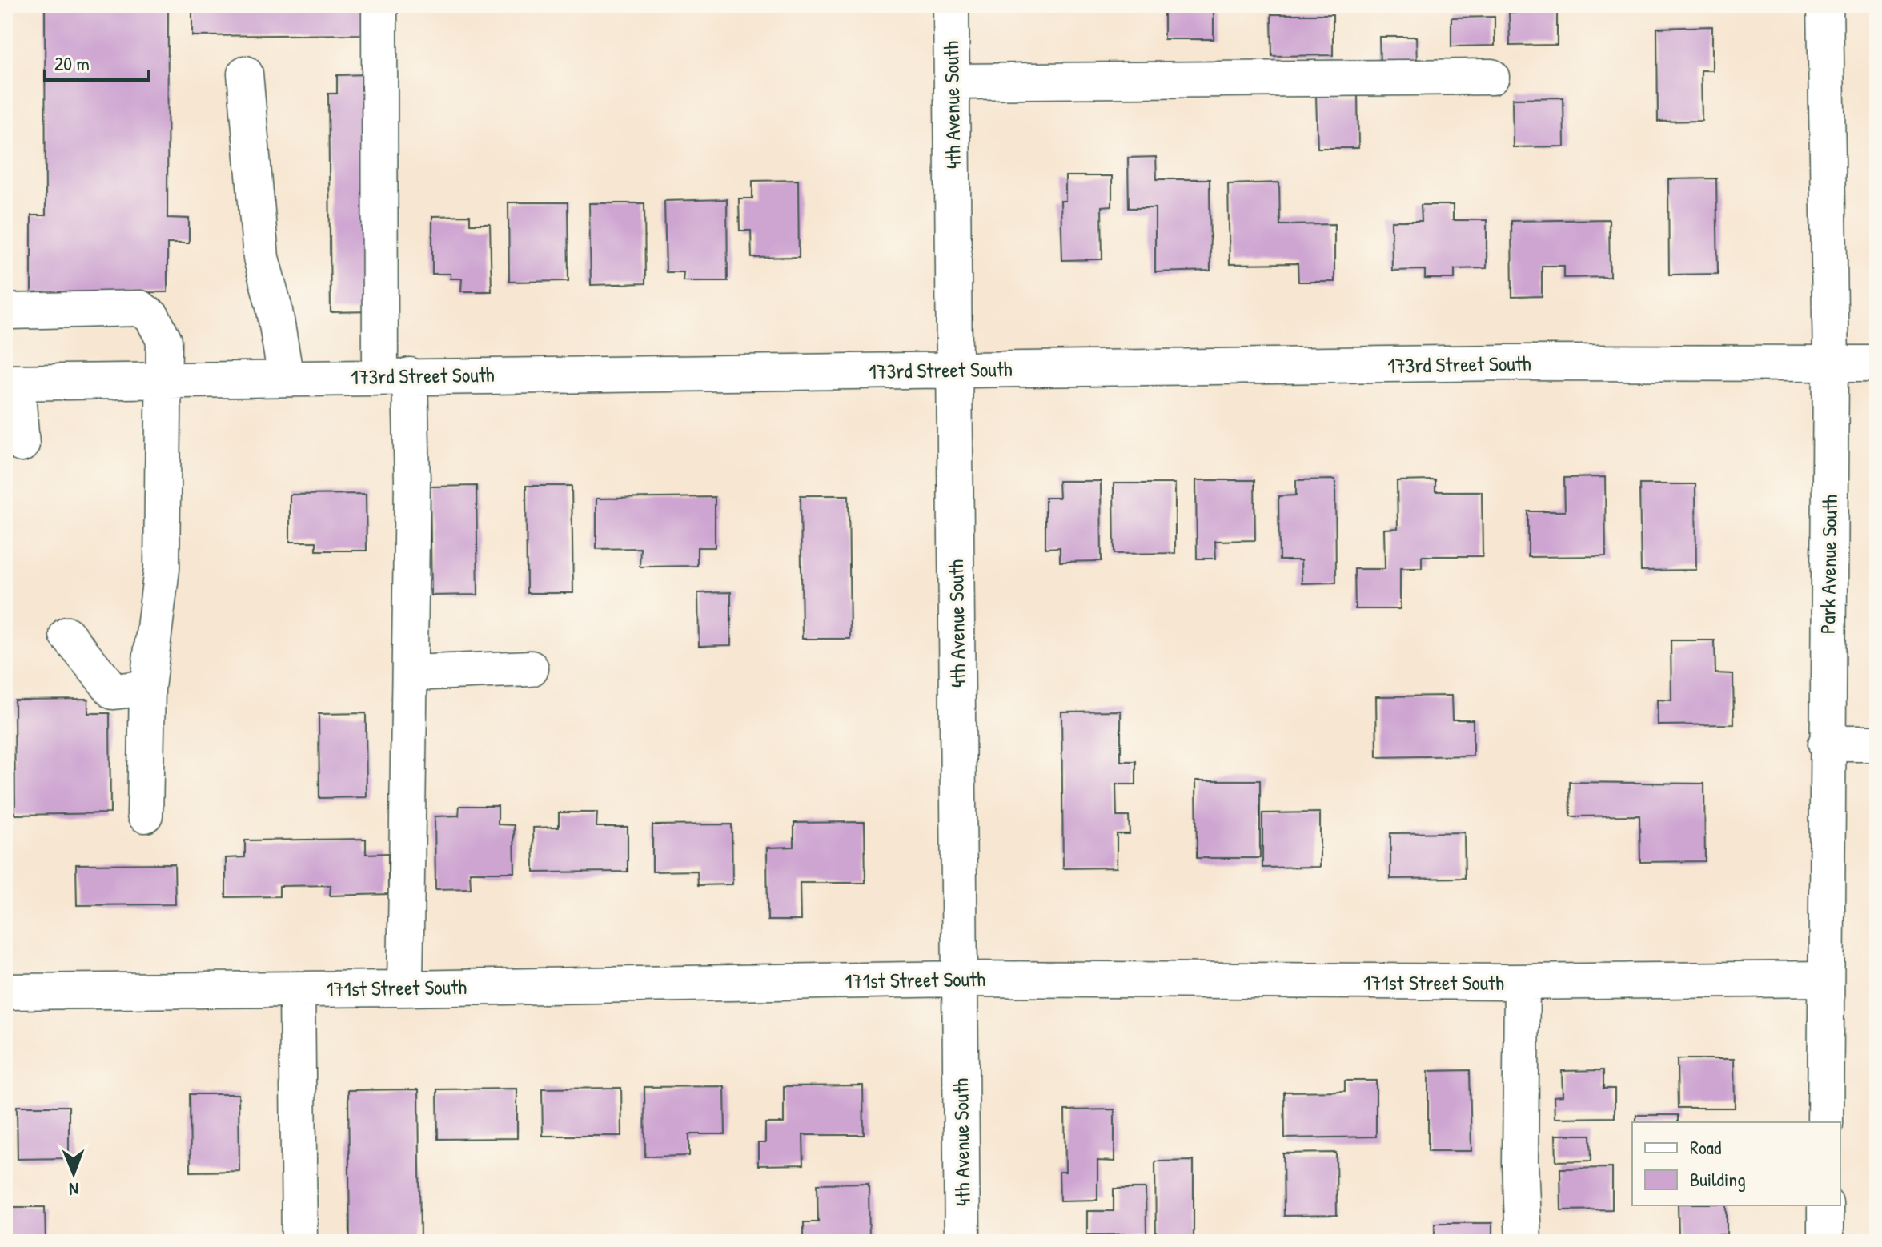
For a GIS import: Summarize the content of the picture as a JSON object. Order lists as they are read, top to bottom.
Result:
{
  "streets": {
    "street": [
      "4th Avenue South",
      "173rd Street South",
      "Park Avenue South",
      "171st Street South"
    ]
  },
  "crossings": [
    ["4th Avenue South", "173rd Street South"],
    ["4th Avenue South", "171st Street South"],
    ["173rd Street South", "Park Avenue South"],
    ["Park Avenue South", "171st Street South"]
  ],
  "legend": ["Road", "Building"],
  "scale_bar": "20 m",
  "north": "bottom"
}
